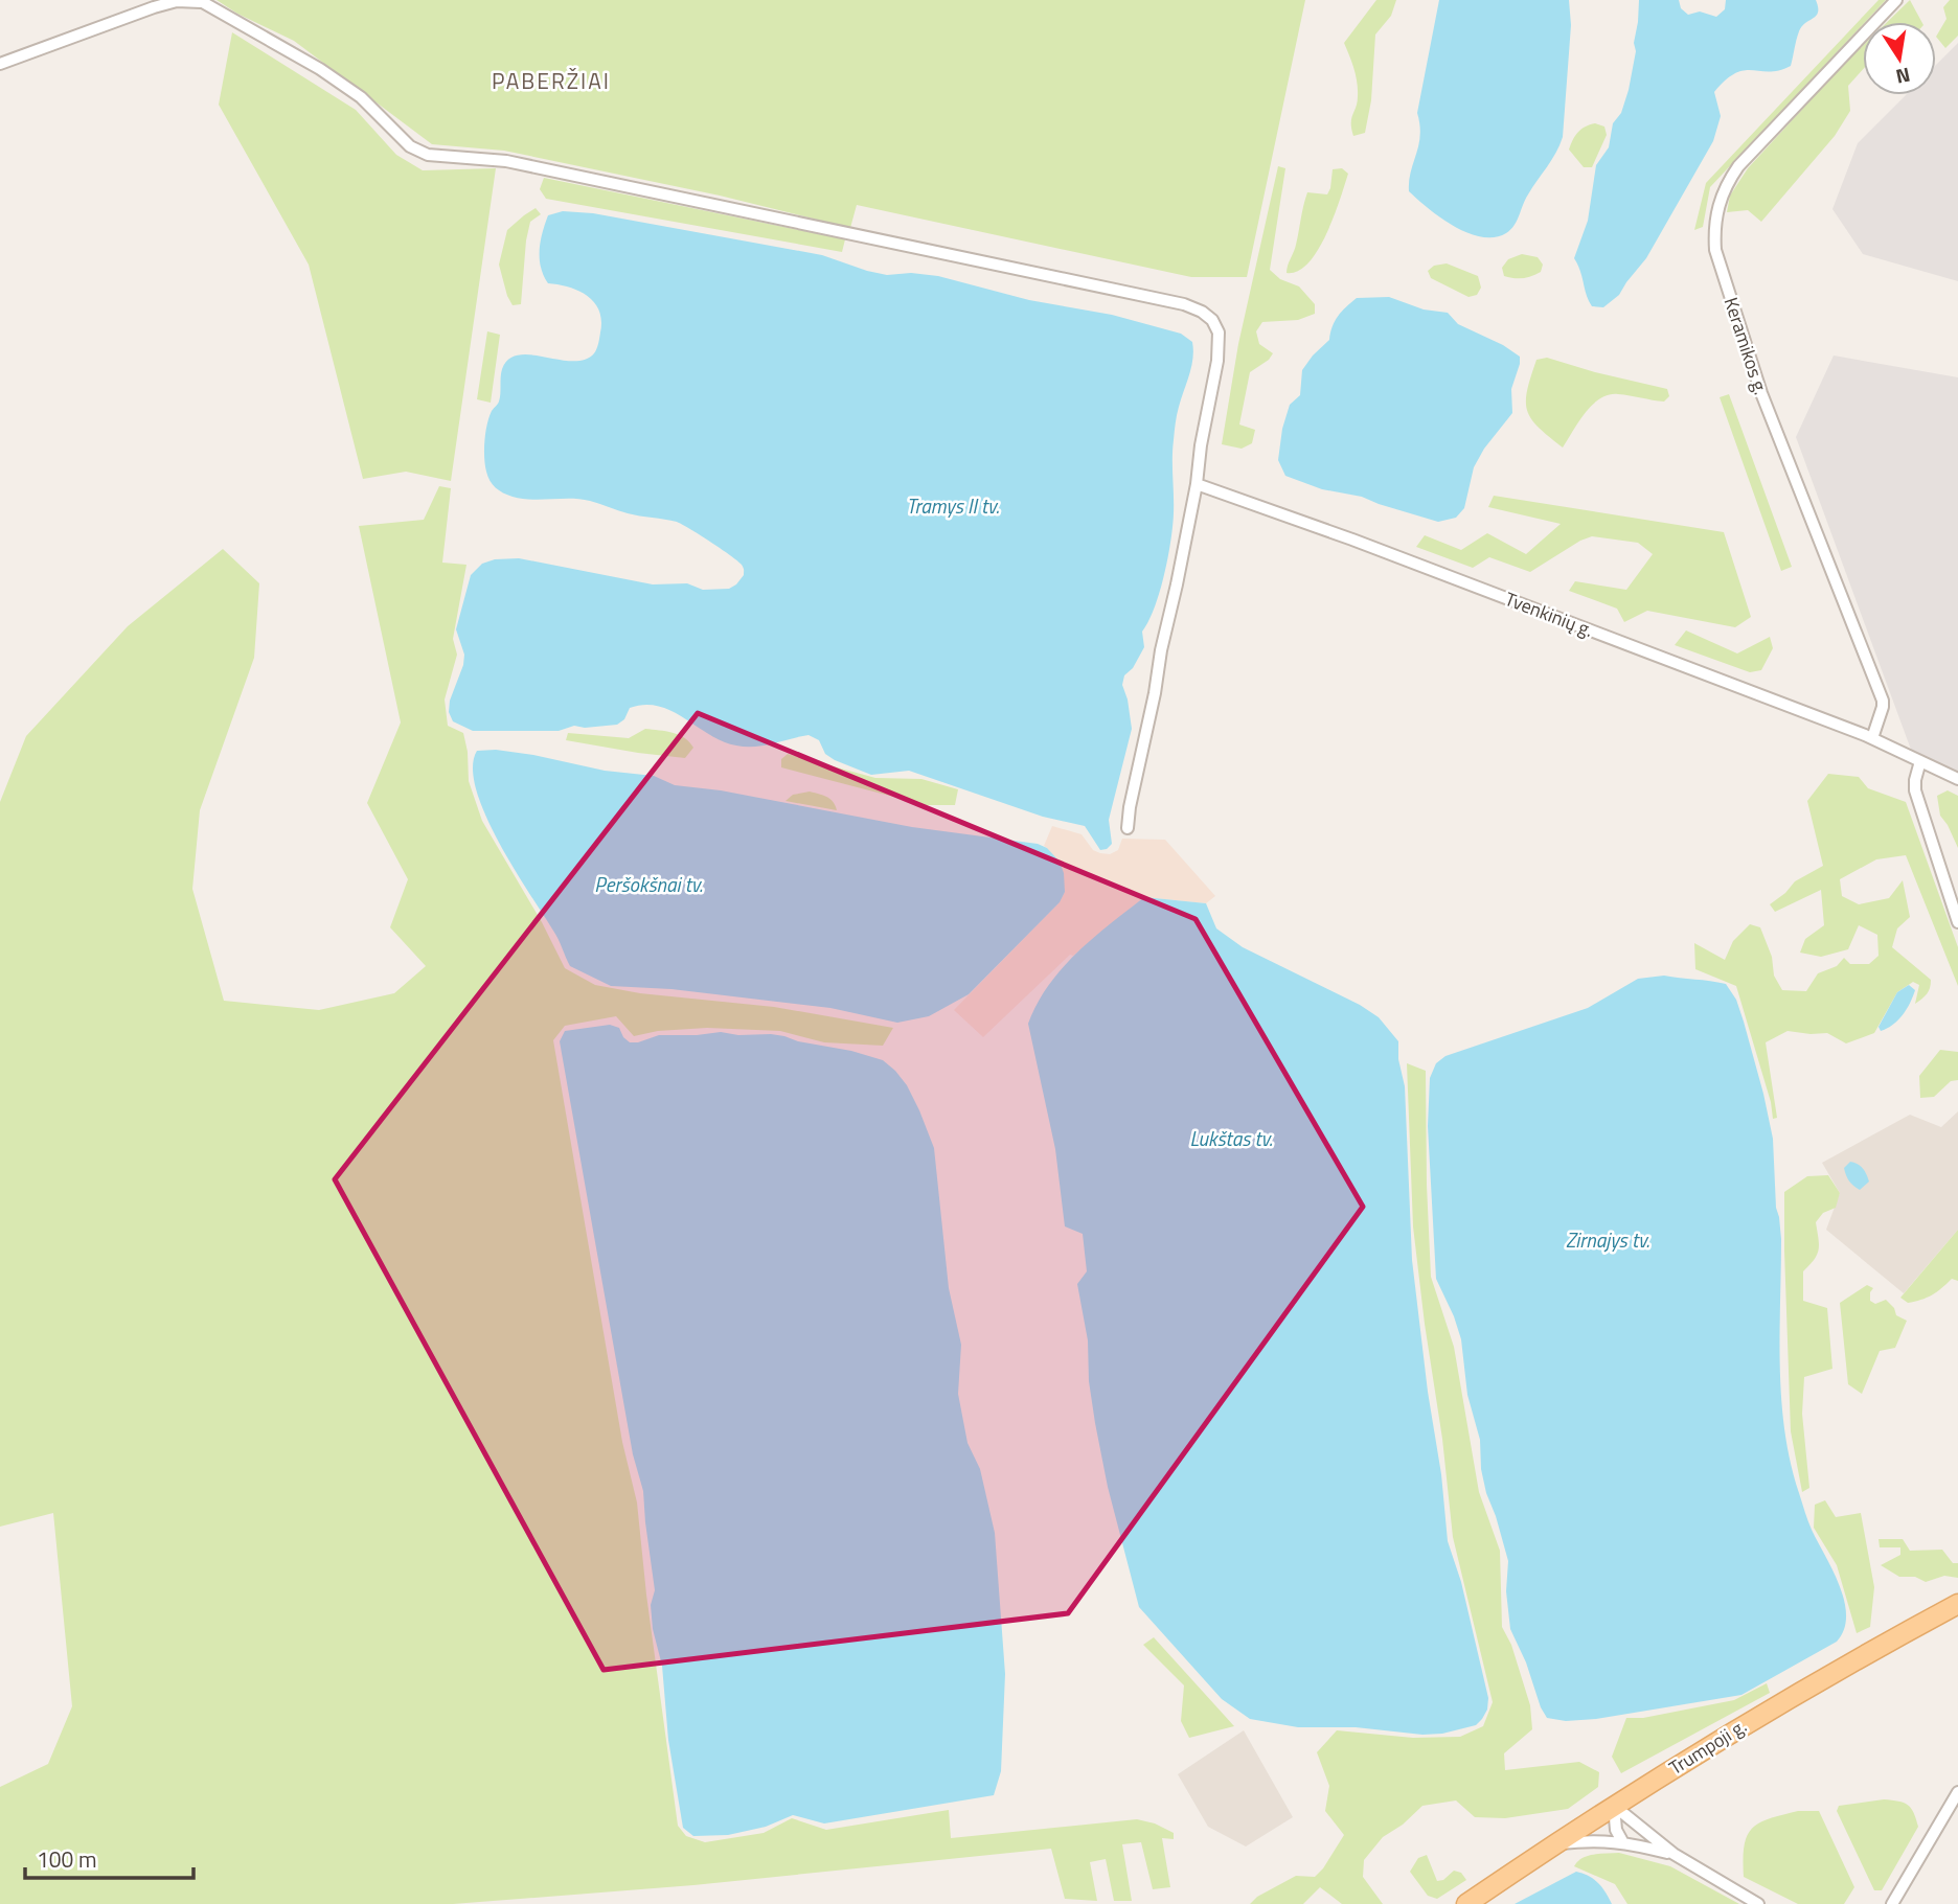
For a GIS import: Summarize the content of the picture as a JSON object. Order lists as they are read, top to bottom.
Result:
{
  "streets": {
    "main road": ["Trumpoji g."],
    "street": ["Keramikos g.", "Tvenkinių g."]
  },
  "crossings": [
    ["Keramikos g.", "Tvenkinių g."]
  ],
  "districts": ["PABERŽIAI"],
  "water": [
    "Tramys II tv.",
    "Peršokšnai tv.",
    "Lukštas tv.",
    "Zirnajys tv."
  ],
  "scale_bar": "100 m",
  "north": "bottom"
}
